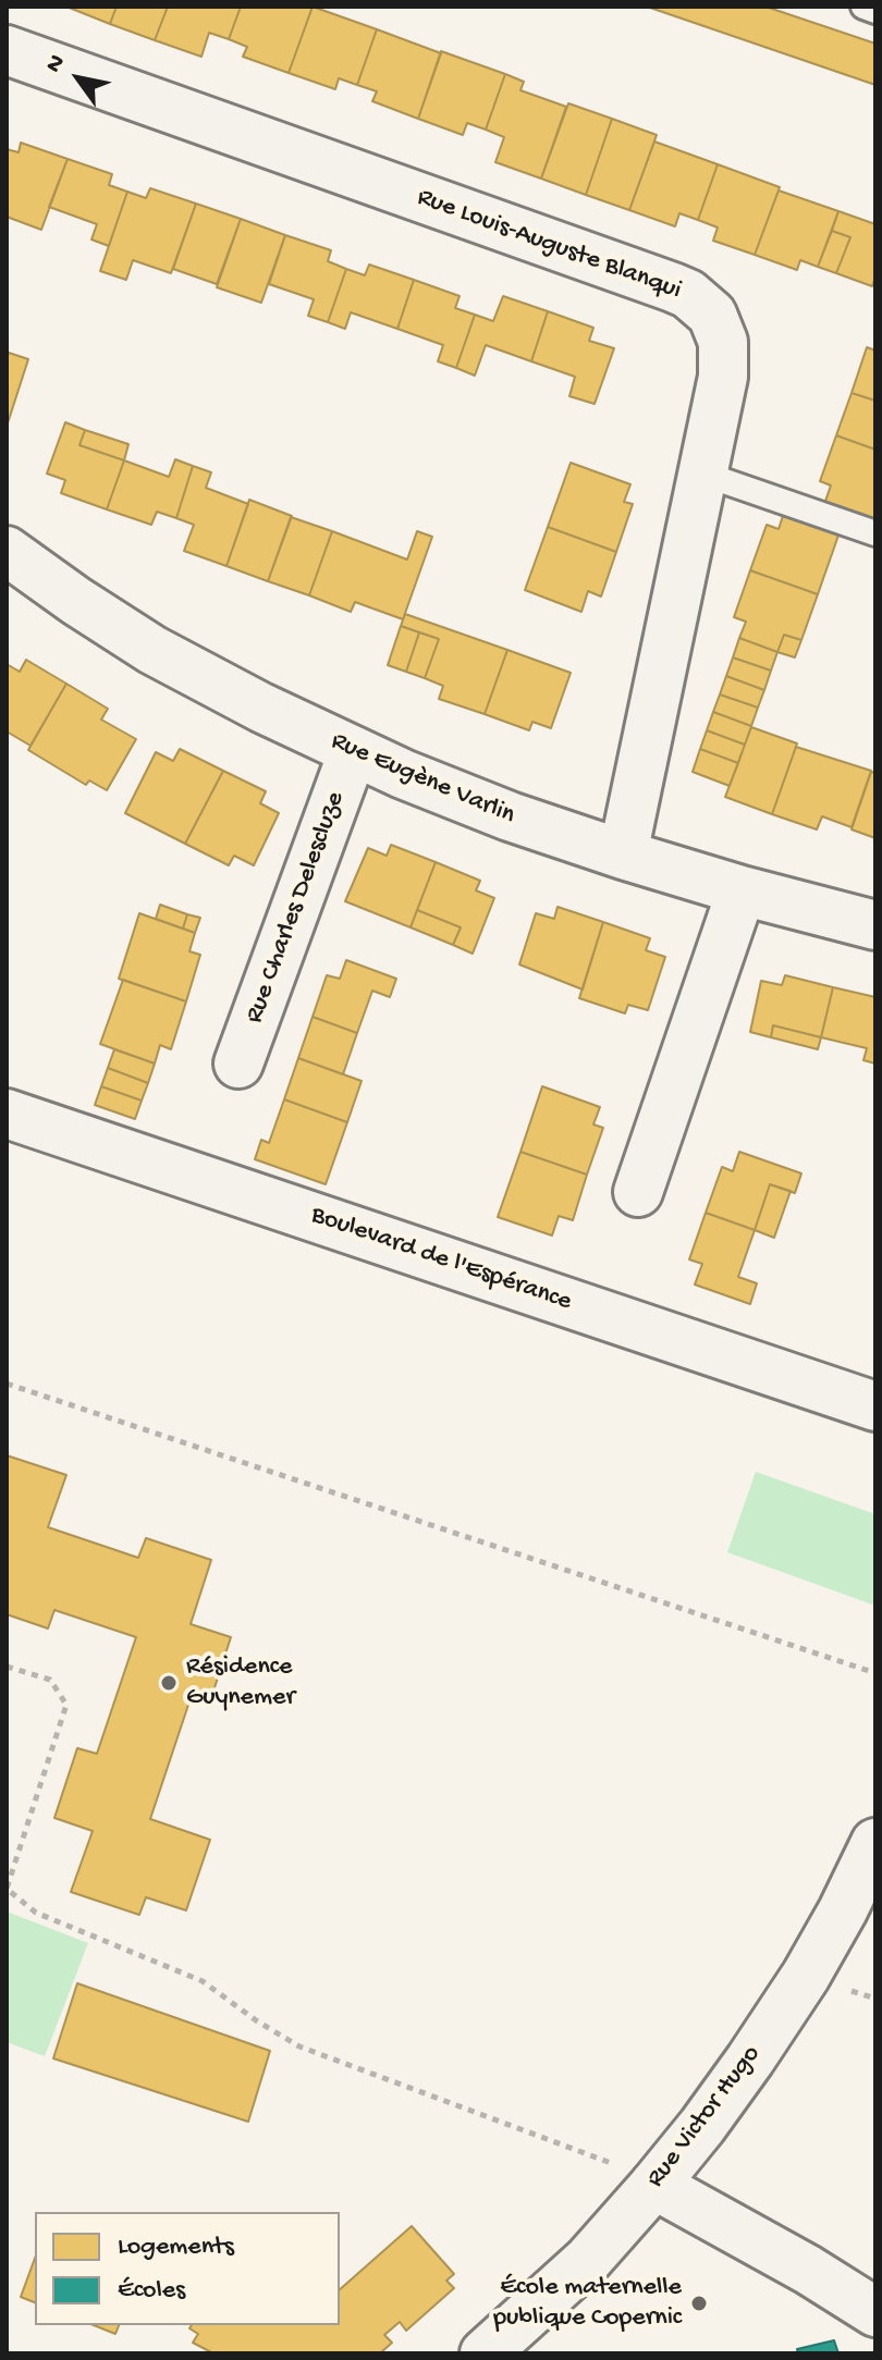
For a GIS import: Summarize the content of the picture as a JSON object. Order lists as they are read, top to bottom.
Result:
{
  "streets": {
    "street": [
      "Rue Louis-Auguste Blanqui",
      "Rue Eugène Varlin",
      "Rue Charles Delescluze",
      "Boulevard de l'Espérance",
      "Rue Victor Hugo"
    ]
  },
  "crossings": [
    ["Rue Louis-Auguste Blanqui", "Rue Eugène Varlin"],
    ["Rue Eugène Varlin", "Rue Charles Delescluze"]
  ],
  "places": ["Résidence Guynemer", "École maternelle publique Copernic"],
  "legend": ["Logements", "Écoles"],
  "north": "top left"
}
